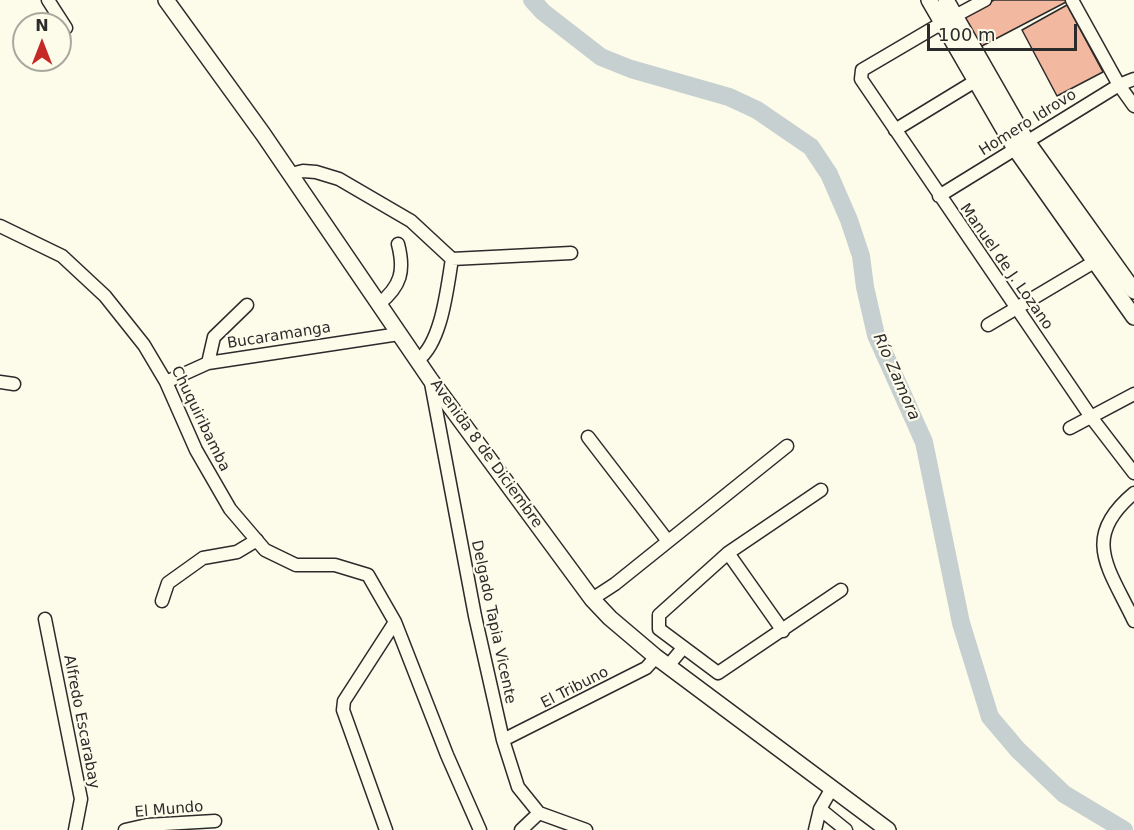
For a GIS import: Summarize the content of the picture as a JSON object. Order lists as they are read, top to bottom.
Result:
{
  "streets": {
    "main road": ["Avenida 8 de Diciembre"],
    "street": [
      "Homero Idrovo",
      "Manuel de J. Lozano",
      "Bucaramanga",
      "Chuquiribamba",
      "Delgado Tapia Vicente",
      "El Tribuno",
      "Alfredo Escarabay",
      "El Mundo"
    ]
  },
  "crossings": [
    ["Homero Idrovo", "Manuel de J. Lozano"],
    ["Bucaramanga", "Chuquiribamba"],
    ["Bucaramanga", "Avenida 8 de Diciembre"],
    ["Avenida 8 de Diciembre", "Delgado Tapia Vicente"],
    ["Avenida 8 de Diciembre", "El Tribuno"],
    ["Delgado Tapia Vicente", "El Tribuno"]
  ],
  "water": ["Río Zamora"],
  "scale_bar": "100 m",
  "north": "top"
}
